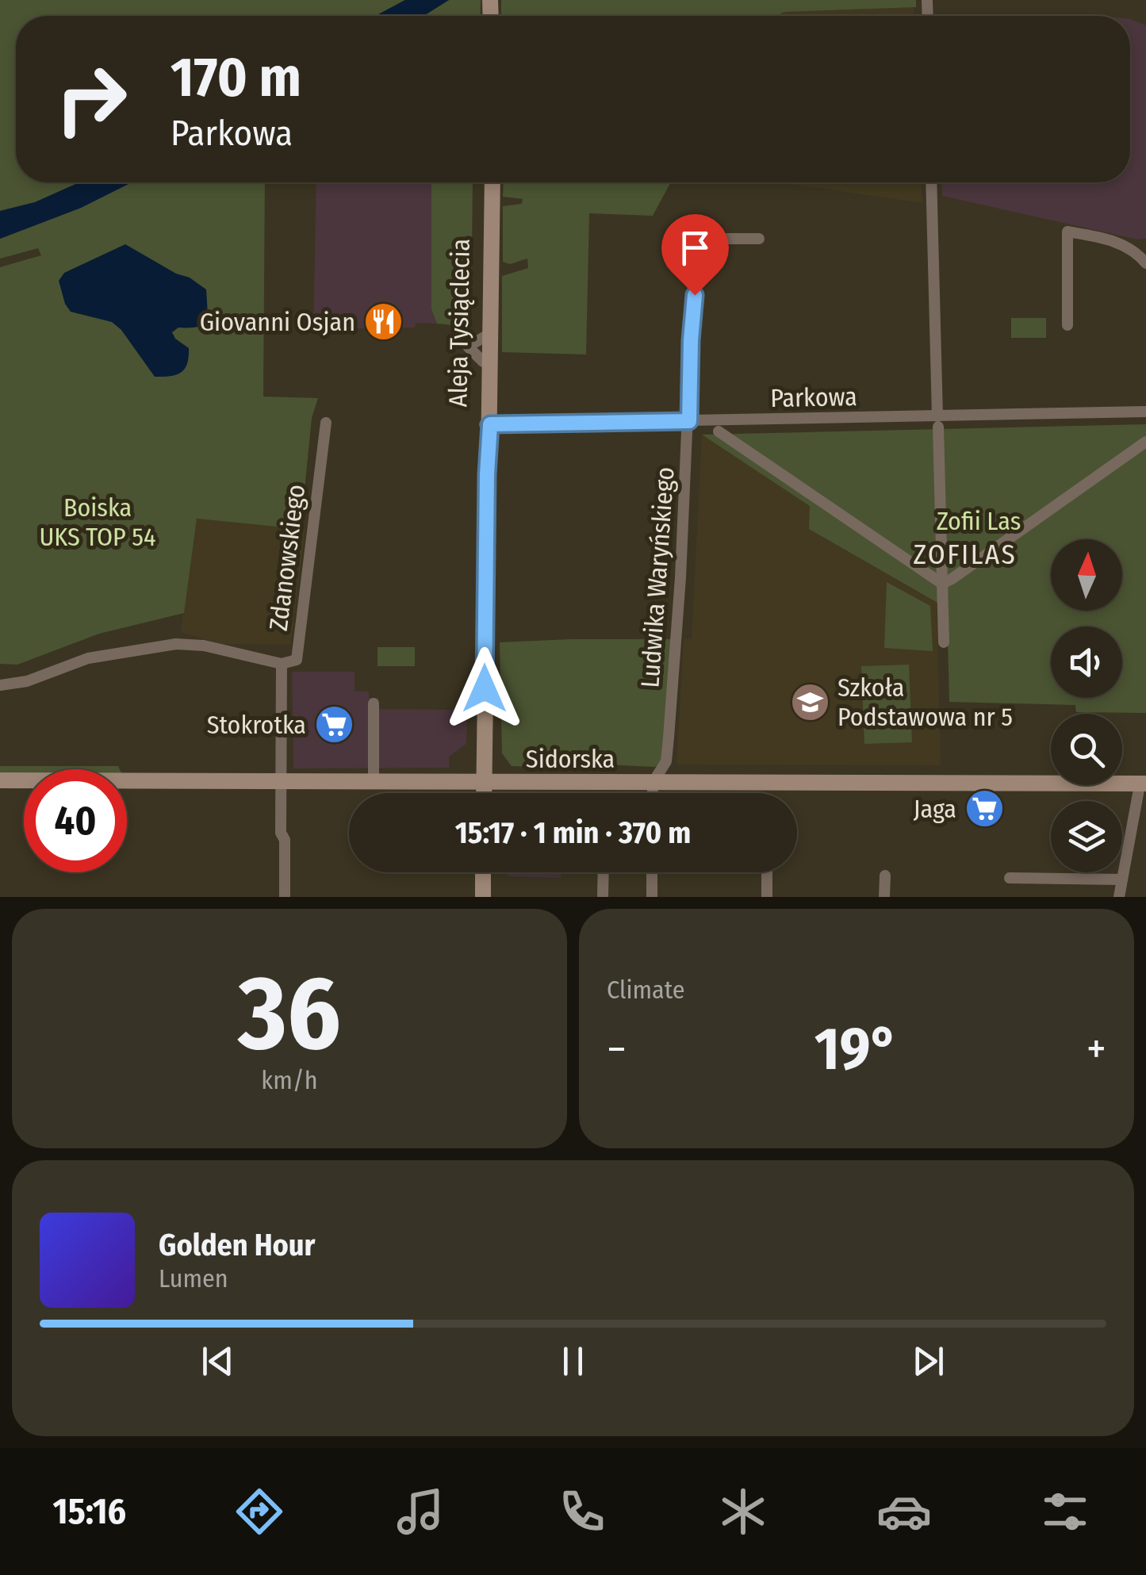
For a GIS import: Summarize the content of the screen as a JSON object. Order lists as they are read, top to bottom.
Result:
{
  "streets": {
    "street": [
      "Aleja Tysiąclecia",
      "Parkowa",
      "Zdanowskiego",
      "Ludwika Waryńskiego",
      "Sidorska"
    ]
  },
  "crossings": [
    ["Aleja Tysiąclecia", "Parkowa"],
    ["Aleja Tysiąclecia", "Sidorska"],
    ["Parkowa", "Ludwika Waryńskiego"],
    ["Zdanowskiego", "Sidorska"],
    ["Ludwika Waryńskiego", "Sidorska"]
  ],
  "districts": ["ZOFILAS"],
  "parks": ["Boiska UKS TOP 54", "Zofii Las"],
  "places": {
    "restaurant": ["Giovanni Osjan"],
    "school or university": ["Szkoła Podstawowa nr 5"],
    "supermarket": ["Stokrotka", "Jaga"]
  },
  "north": "top",
  "page": {
    "turn": ["170 m", "Parkowa"],
    "limit": "40",
    "trip": "15:17 · 1 min · 370 m",
    "tile": [
      ["36", "km/h"],
      "Climate"
    ],
    "heat": ["−", "19°", "+"],
    "song": ["Golden Hour", "Lumen"],
    "tabs": "15:16"
  }
}
